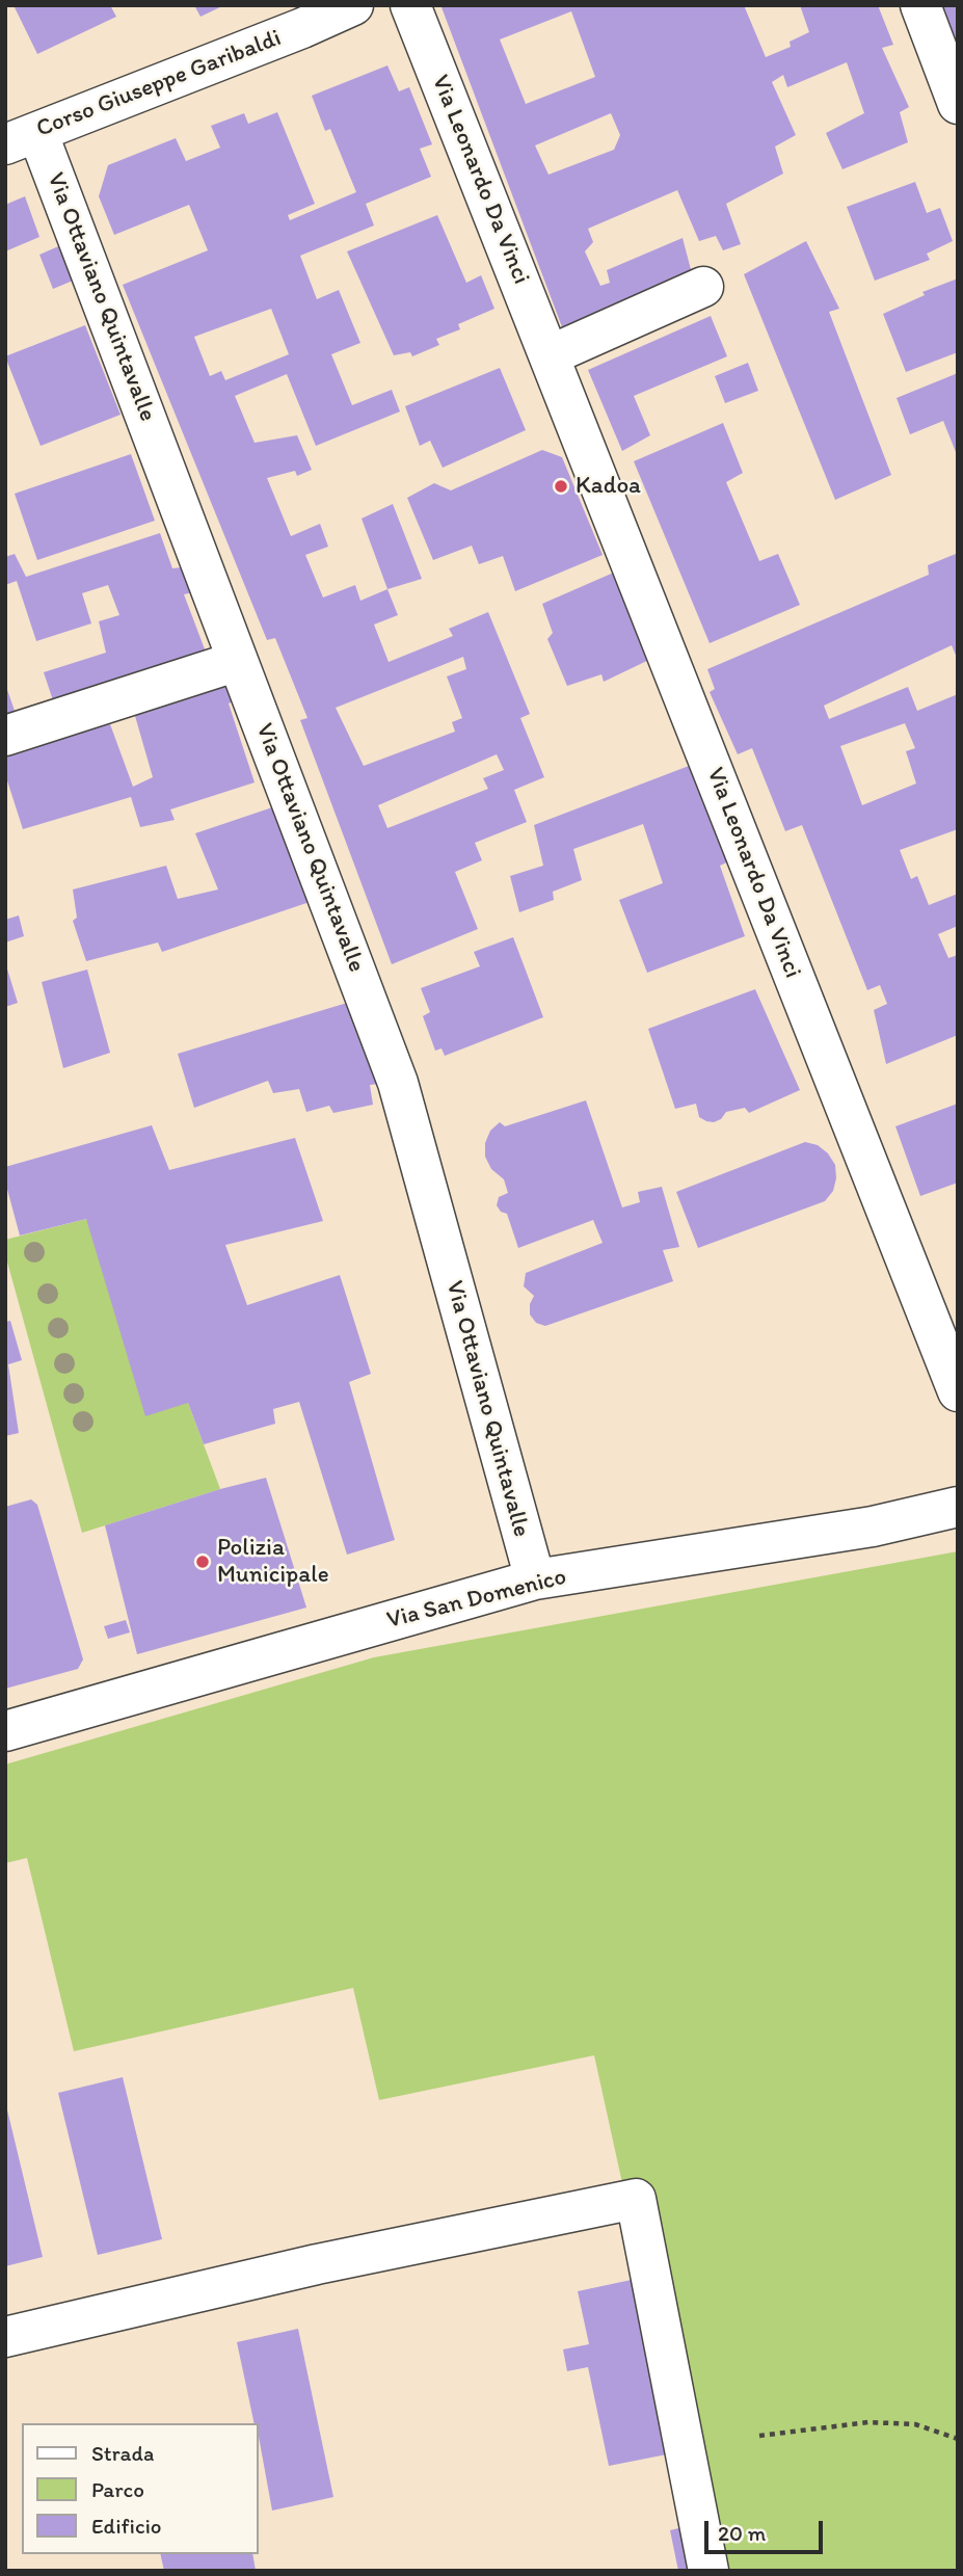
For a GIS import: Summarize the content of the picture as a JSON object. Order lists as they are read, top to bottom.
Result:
{
  "streets": {
    "street": [
      "Corso Giuseppe Garibaldi",
      "Via Leonardo Da Vinci",
      "Via Ottaviano Quintavalle",
      "Via San Domenico"
    ]
  },
  "crossings": [
    ["Corso Giuseppe Garibaldi", "Via Ottaviano Quintavalle"],
    ["Via Ottaviano Quintavalle", "Via San Domenico"]
  ],
  "places": ["Kadoa", "Polizia Municipale"],
  "legend": ["Strada", "Parco", "Edificio"],
  "scale_bar": "20 m"
}
